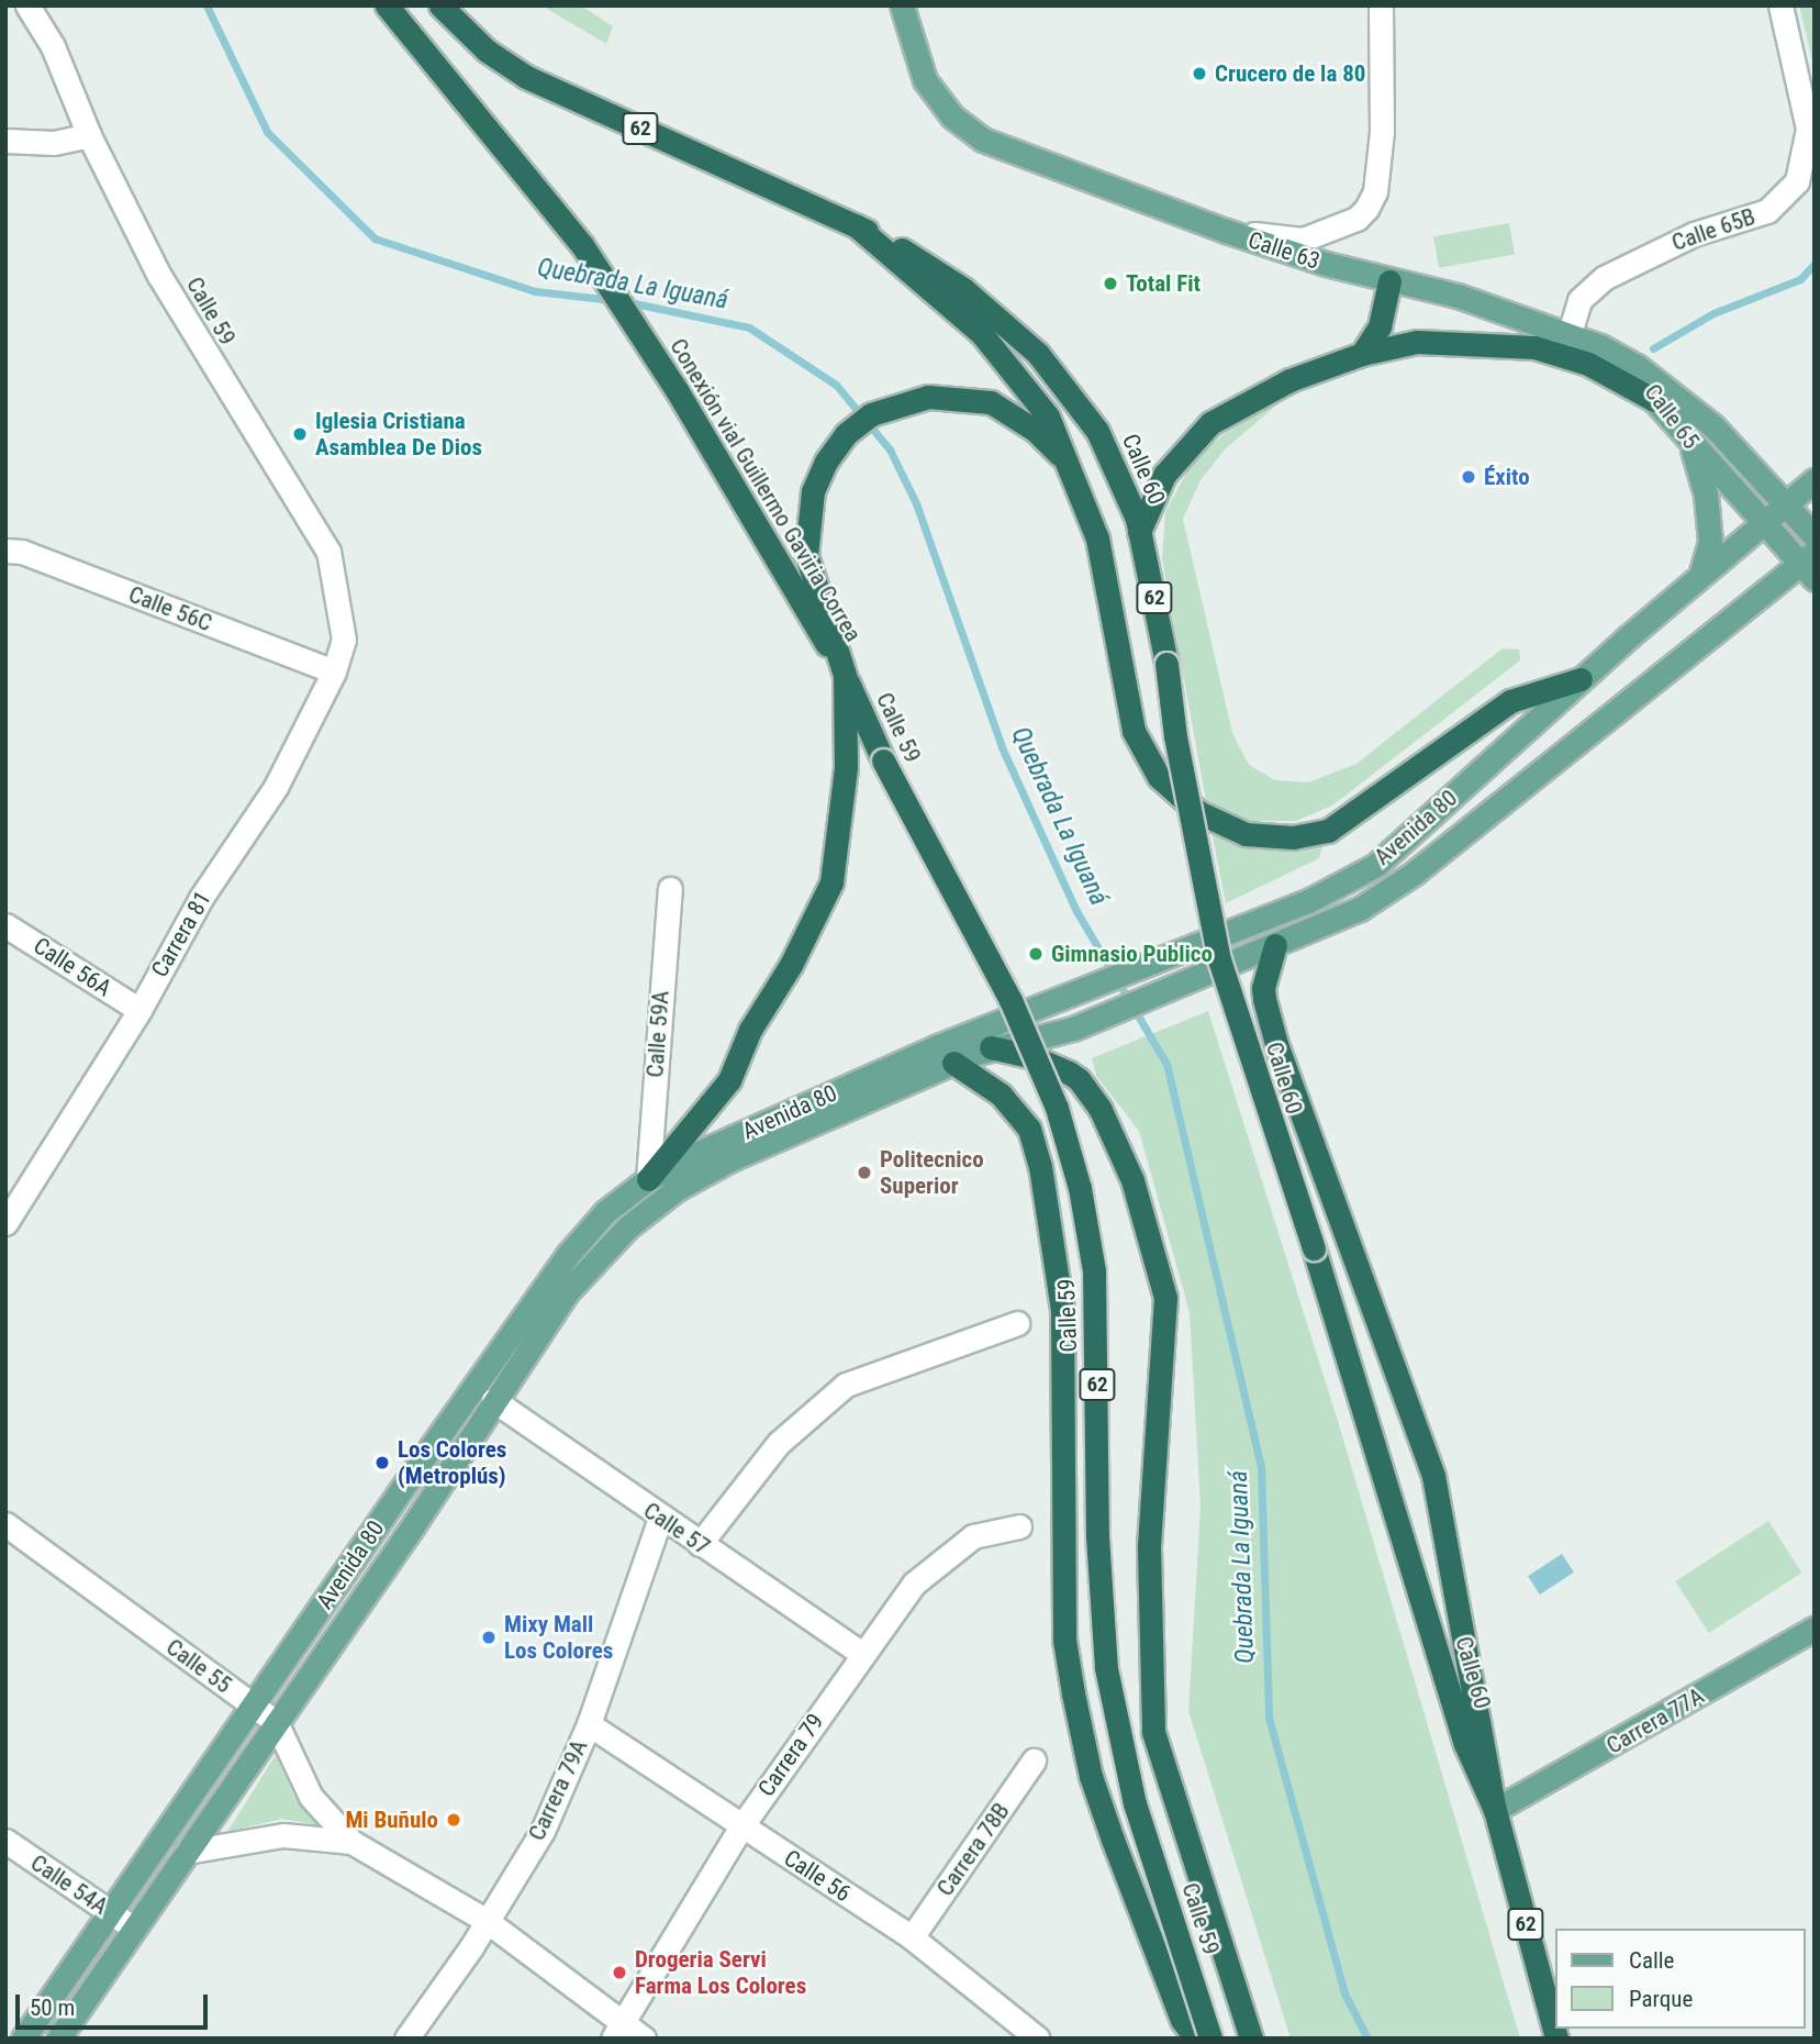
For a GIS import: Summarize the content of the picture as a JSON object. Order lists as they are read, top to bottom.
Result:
{
  "streets": {
    "highway": [
      "62",
      "Calle 59",
      "Calle 60",
      "Conexión vial Guillermo Gaviria Correa"
    ],
    "main road": [
      "Calle 63",
      "Calle 65",
      "Avenida 80",
      "Carrera 77A"
    ],
    "street": [
      "Calle 65B",
      "Calle 56C",
      "Carrera 81",
      "Calle 56A",
      "Calle 59A",
      "Calle 57",
      "Calle 55",
      "Carrera 79",
      "Carrera 79A",
      "Carrera 78B",
      "Calle 56",
      "Calle 54A"
    ]
  },
  "crossings": [
    ["62", "Calle 60"],
    ["Calle 65B", "Calle 63"],
    ["Calle 63", "Calle 65"],
    ["Calle 59", "Conexión vial Guillermo Gaviria Correa"],
    ["Calle 59", "Carrera 81"],
    ["Calle 65", "Avenida 80"],
    ["Calle 60", "Carrera 77A"],
    ["Calle 56C", "Carrera 81"],
    ["Avenida 80", "Calle 59A"],
    ["Avenida 80", "Calle 57"],
    ["Avenida 80", "Calle 55"],
    ["Avenida 80", "Calle 54A"],
    ["Carrera 81", "Calle 56A"],
    ["Calle 57", "Carrera 79"],
    ["Calle 57", "Carrera 79A"],
    ["Calle 55", "Carrera 79"],
    ["Calle 55", "Carrera 79A"],
    ["Carrera 79", "Calle 56"],
    ["Carrera 79A", "Calle 56"],
    ["Carrera 78B", "Calle 56"]
  ],
  "water": ["Quebrada La Iguaná"],
  "places": [
    "Crucero de la 80",
    "Total Fit",
    "Iglesia Cristiana Asamblea De Dios",
    "Éxito",
    "Gimnasio Publico",
    "Politecnico Superior",
    "Los Colores (Metroplús)",
    "Mixy Mall Los Colores",
    "Mi Buñulo",
    "Drogeria Servi Farma Los Colores"
  ],
  "legend": ["Calle", "Parque"],
  "scale_bar": "50 m"
}
